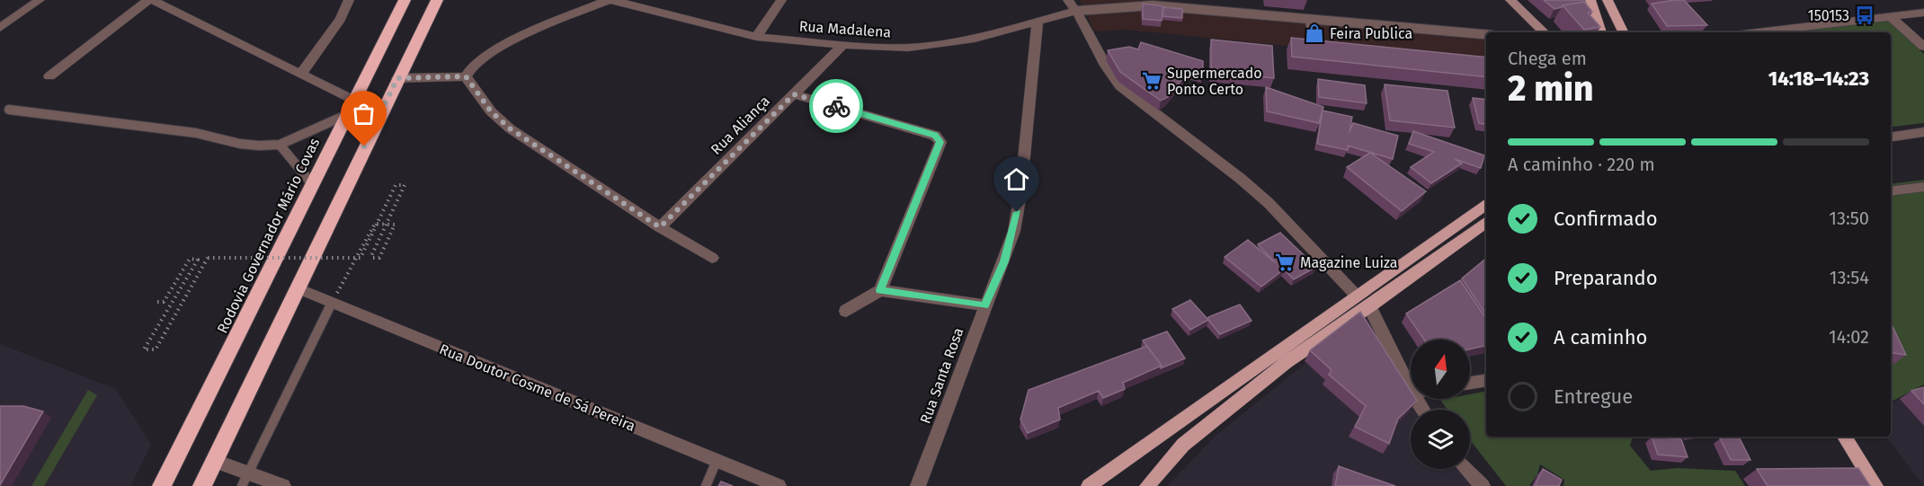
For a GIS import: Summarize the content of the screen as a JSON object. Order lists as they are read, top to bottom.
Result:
{
  "streets": {
    "highway": ["Rodovia Governador Mário Covas"],
    "street": [
      "Rua Madalena",
      "Rua Aliança",
      "Rua Santa Rosa",
      "Rua Doutor Cosme de Sá Pereira"
    ]
  },
  "crossings": [
    ["Rua Madalena", "Rua Aliança"],
    ["Rua Madalena", "Rua Santa Rosa"]
  ],
  "places": {
    "bus stop": ["150153"],
    "shop": ["Feira Publica"],
    "supermarket": ["Supermercado Ponto Certo", "Magazine Luiza"]
  },
  "north": "top",
  "page": {
    "heading": ["2 min", "Chega em", "14:18–14:23"],
    "bar": "A caminho · 220 m",
    "list": [
      ["Confirmado", "13:50"],
      ["Preparando", "13:54"],
      ["A caminho", "14:02"],
      "Entregue"
    ]
  }
}
